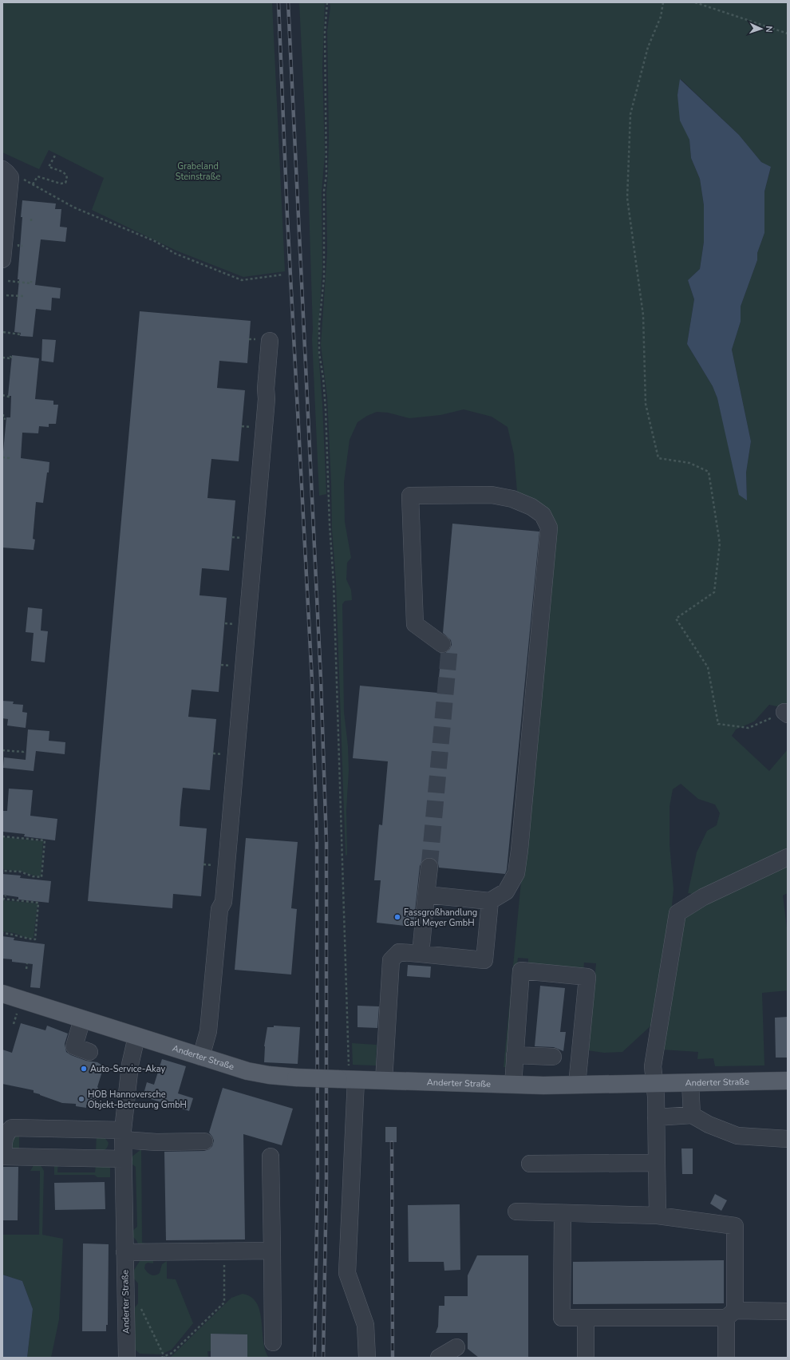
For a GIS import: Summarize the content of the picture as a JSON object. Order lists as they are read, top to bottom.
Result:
{
  "streets": {
    "main road": ["Anderter Straße"]
  },
  "parks": ["Grabeland Steinstraße"],
  "places": ["Fassgroßhandlung Carl Meyer GmbH", "Auto-Service-Akay", "HOB Hannoversche Objekt-Betreuung GmbH"],
  "north": "right"
}
